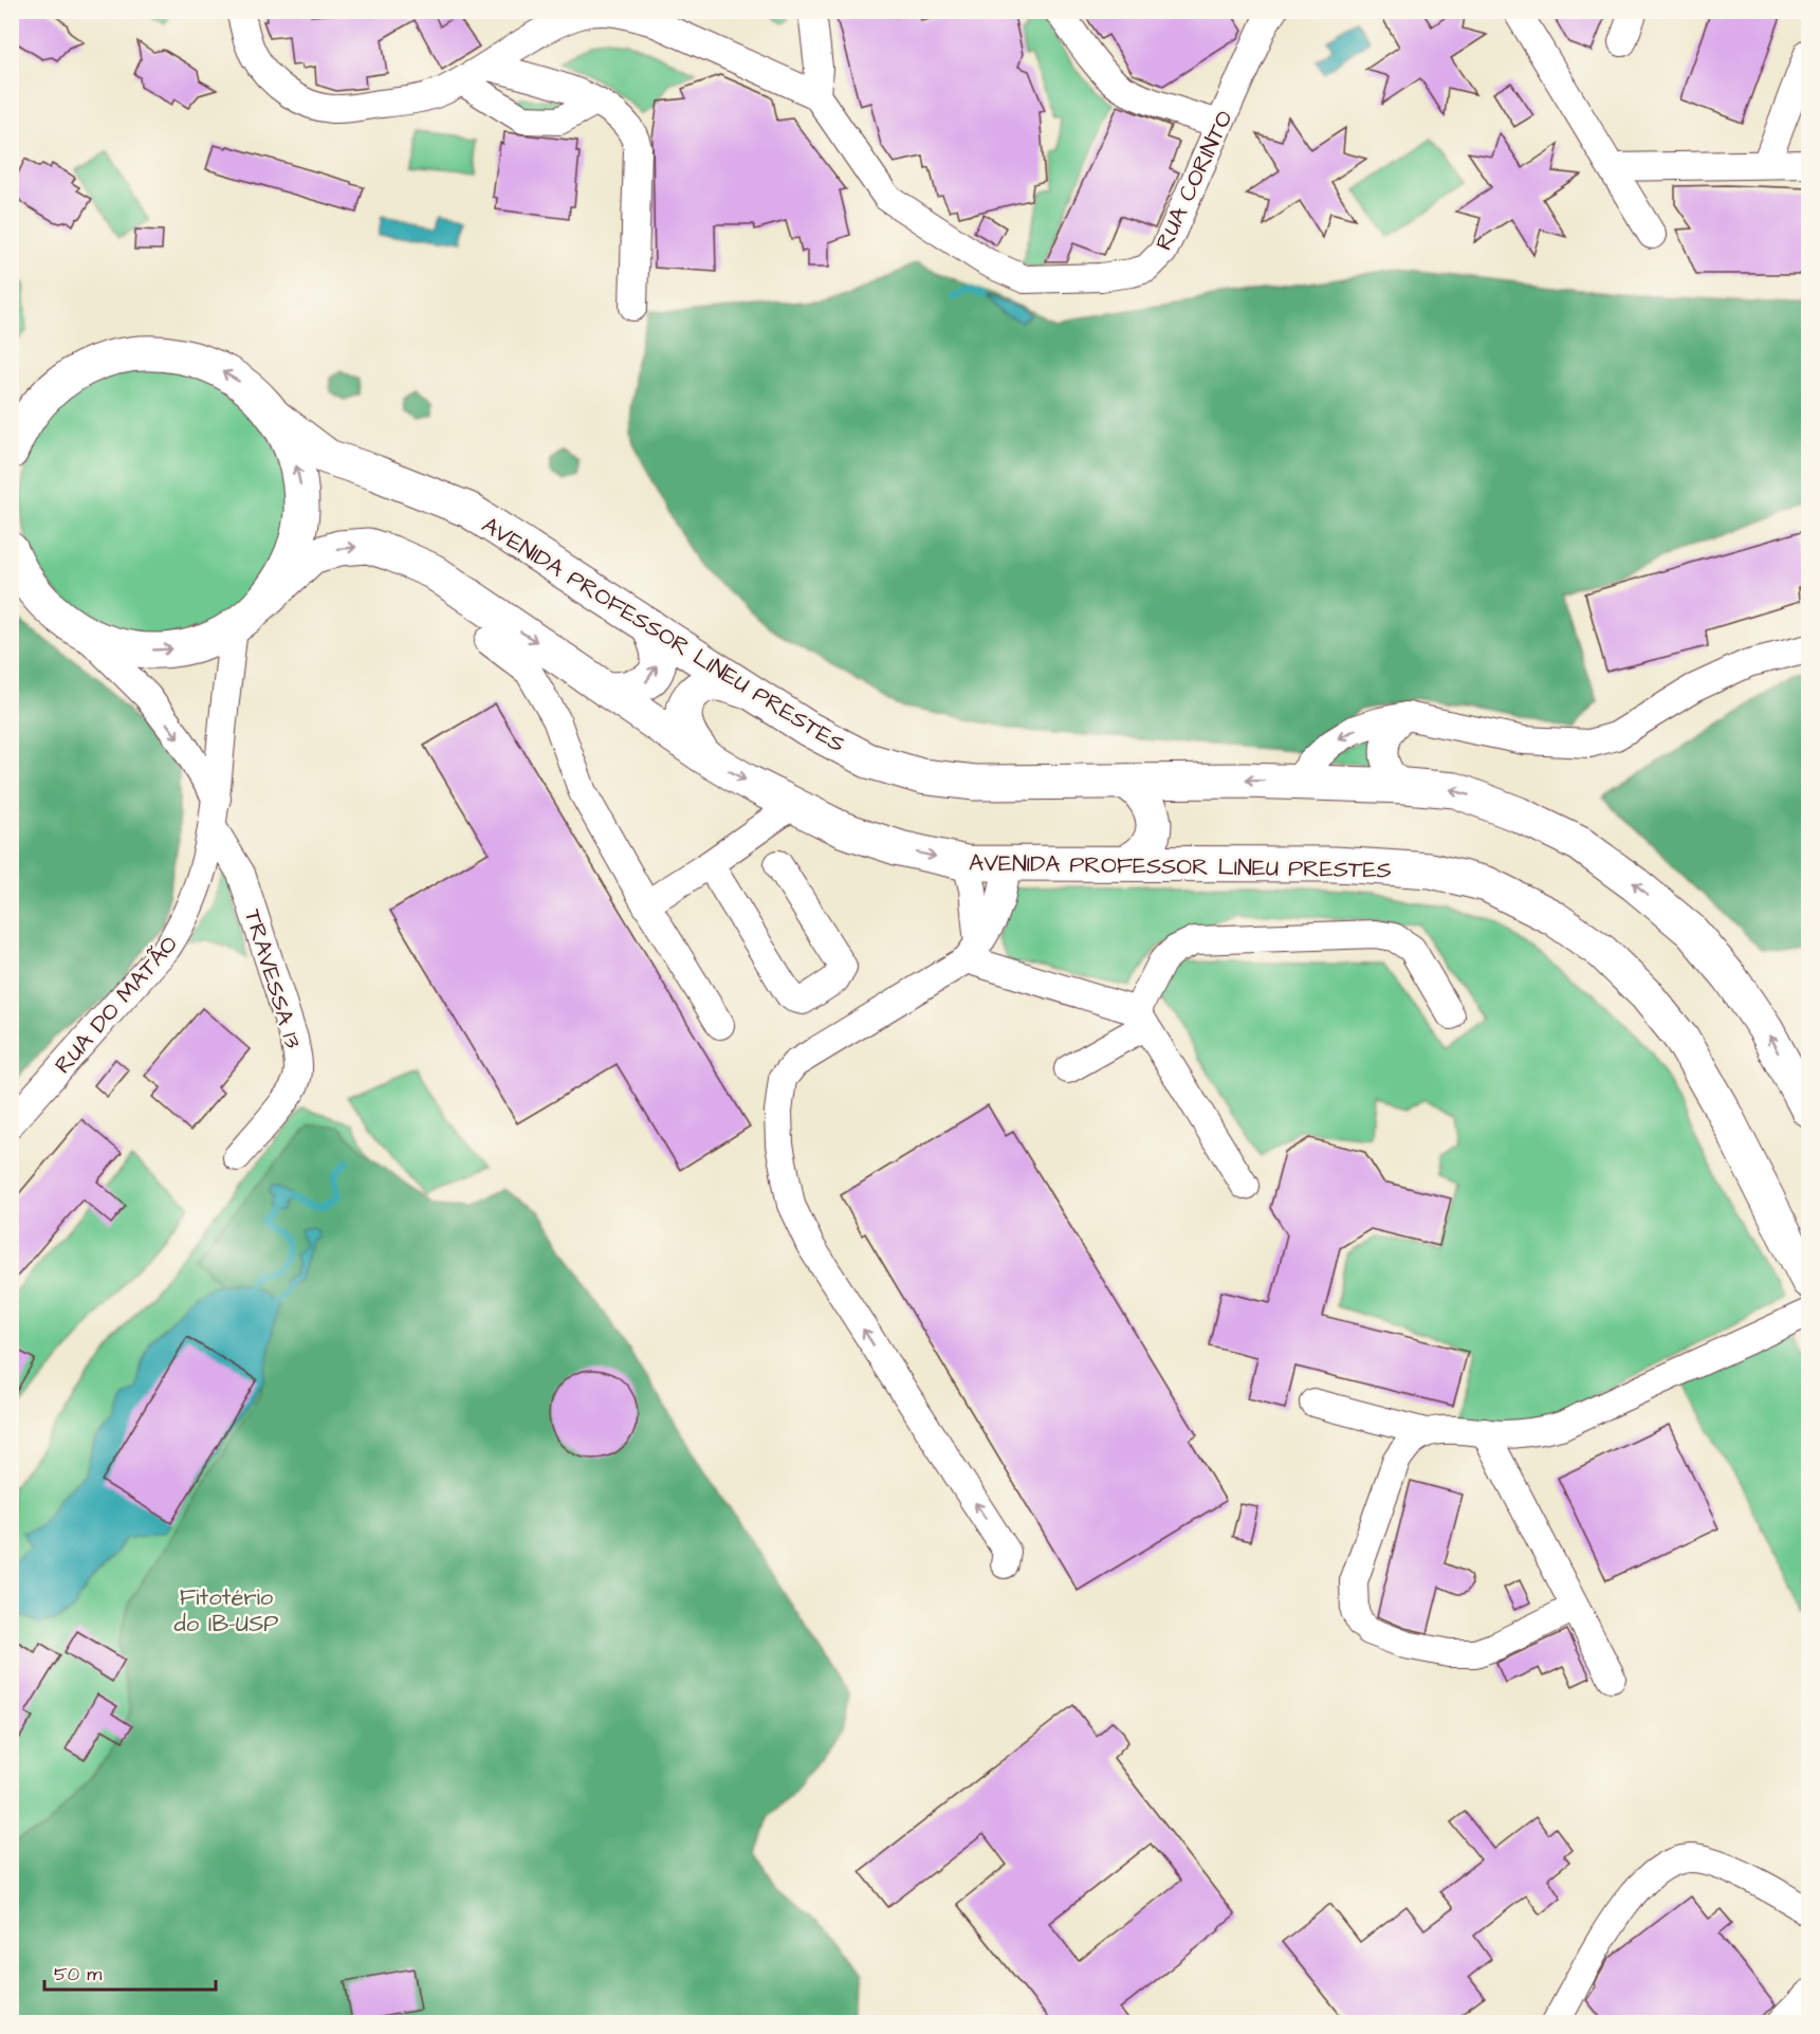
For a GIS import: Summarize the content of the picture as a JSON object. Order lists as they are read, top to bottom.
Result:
{
  "streets": {
    "main road": ["AVENIDA PROFESSOR LINEU PRESTES"],
    "street": ["RUA CORINTO", "TRAVESSA 13", "RUA DO MATÃO"]
  },
  "crossings": [
    ["TRAVESSA 13", "RUA DO MATÃO"]
  ],
  "parks": ["Fitotério do IB-USP"],
  "scale_bar": "50 m"
}
